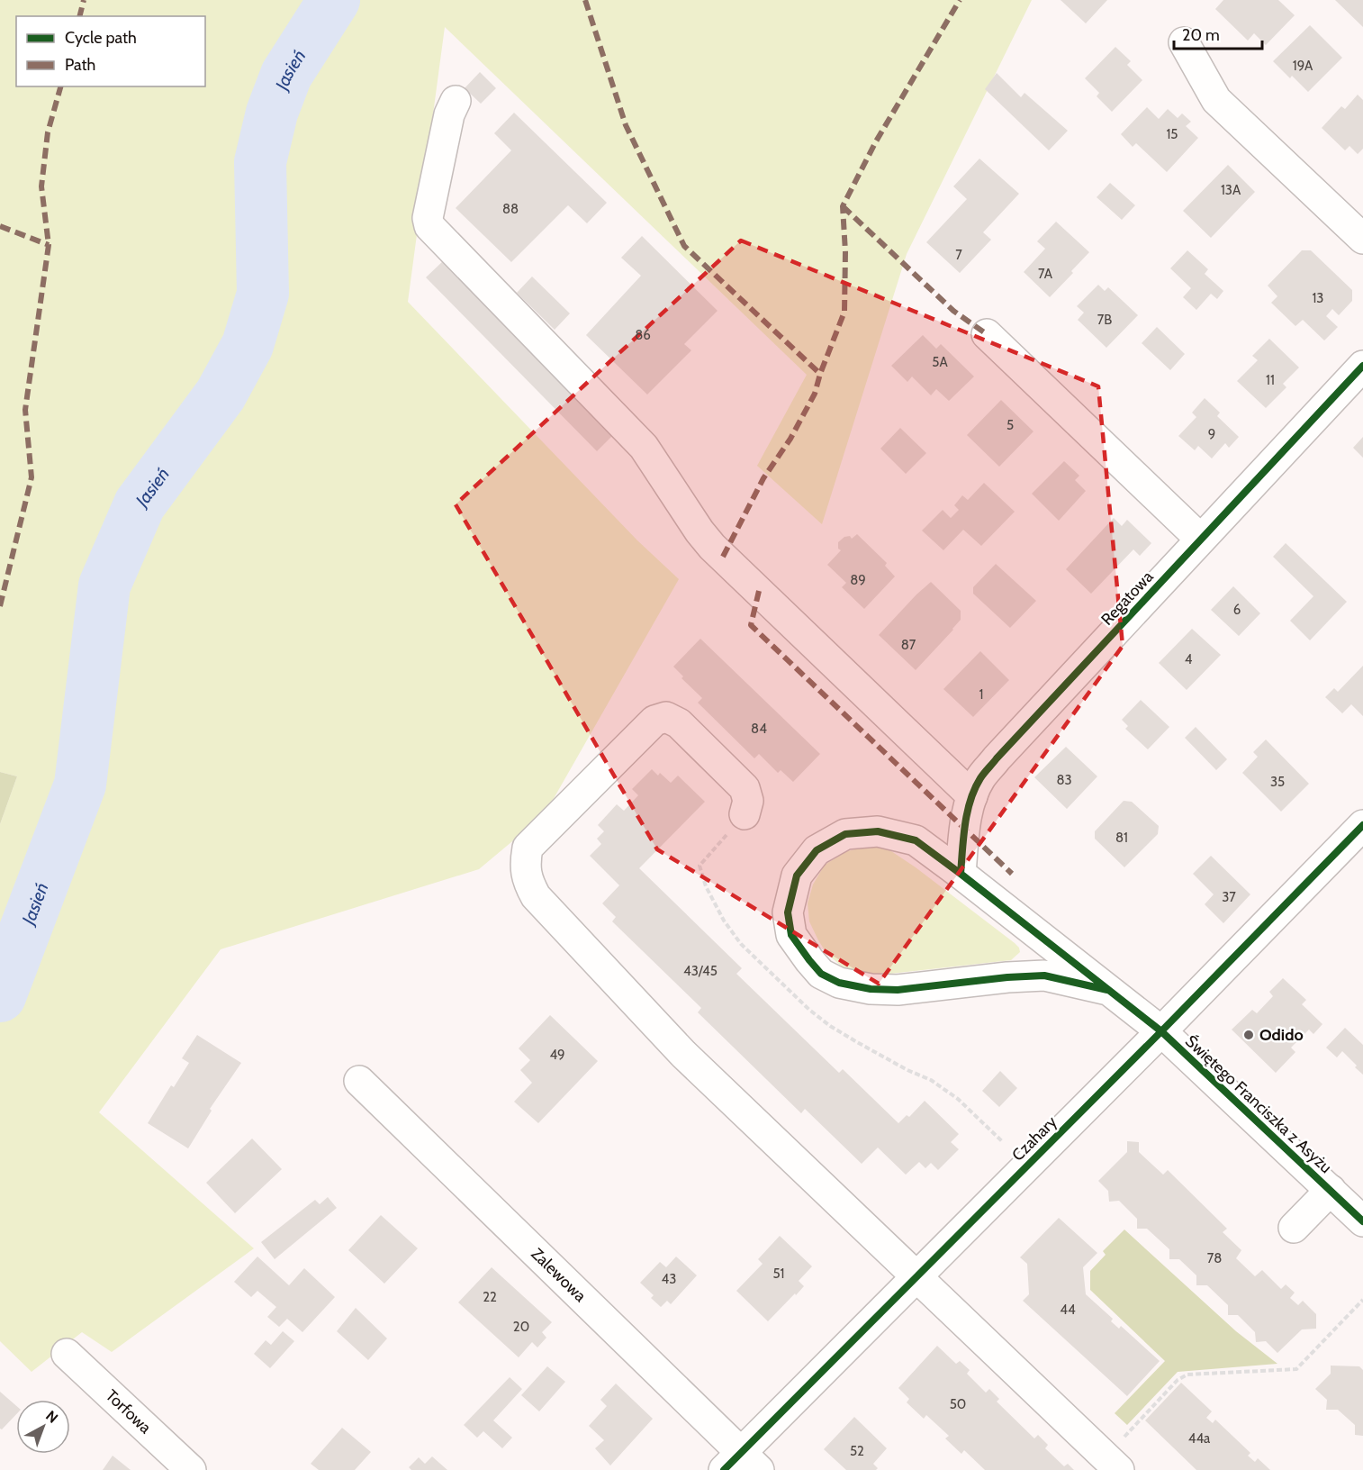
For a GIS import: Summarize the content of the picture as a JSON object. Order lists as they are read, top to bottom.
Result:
{
  "streets": {
    "street": [
      "Regatowa",
      "Świętego Franciszka z Asyżu",
      "Czahary",
      "Zalewowa",
      "Torfowa"
    ]
  },
  "crossings": [
    ["Regatowa", "Świętego Franciszka z Asyżu"],
    ["Świętego Franciszka z Asyżu", "Czahary"],
    ["Czahary", "Zalewowa"]
  ],
  "water": ["Jasień"],
  "places": ["Odido"],
  "house_numbers": [
    "19A",
    "15",
    "13A",
    "88",
    "7",
    "7A",
    "13",
    "7B",
    "86",
    "5A",
    "11",
    "5",
    "9",
    "89",
    "6",
    "87",
    "4",
    "1",
    "84",
    "83",
    "35",
    "81",
    "37",
    "43/45",
    "49",
    "78",
    "51",
    "43",
    "22",
    "44",
    "20",
    "50",
    "44a",
    "52"
  ],
  "legend": ["Cycle path", "Path"],
  "scale_bar": "20 m",
  "north": "top right"
}
